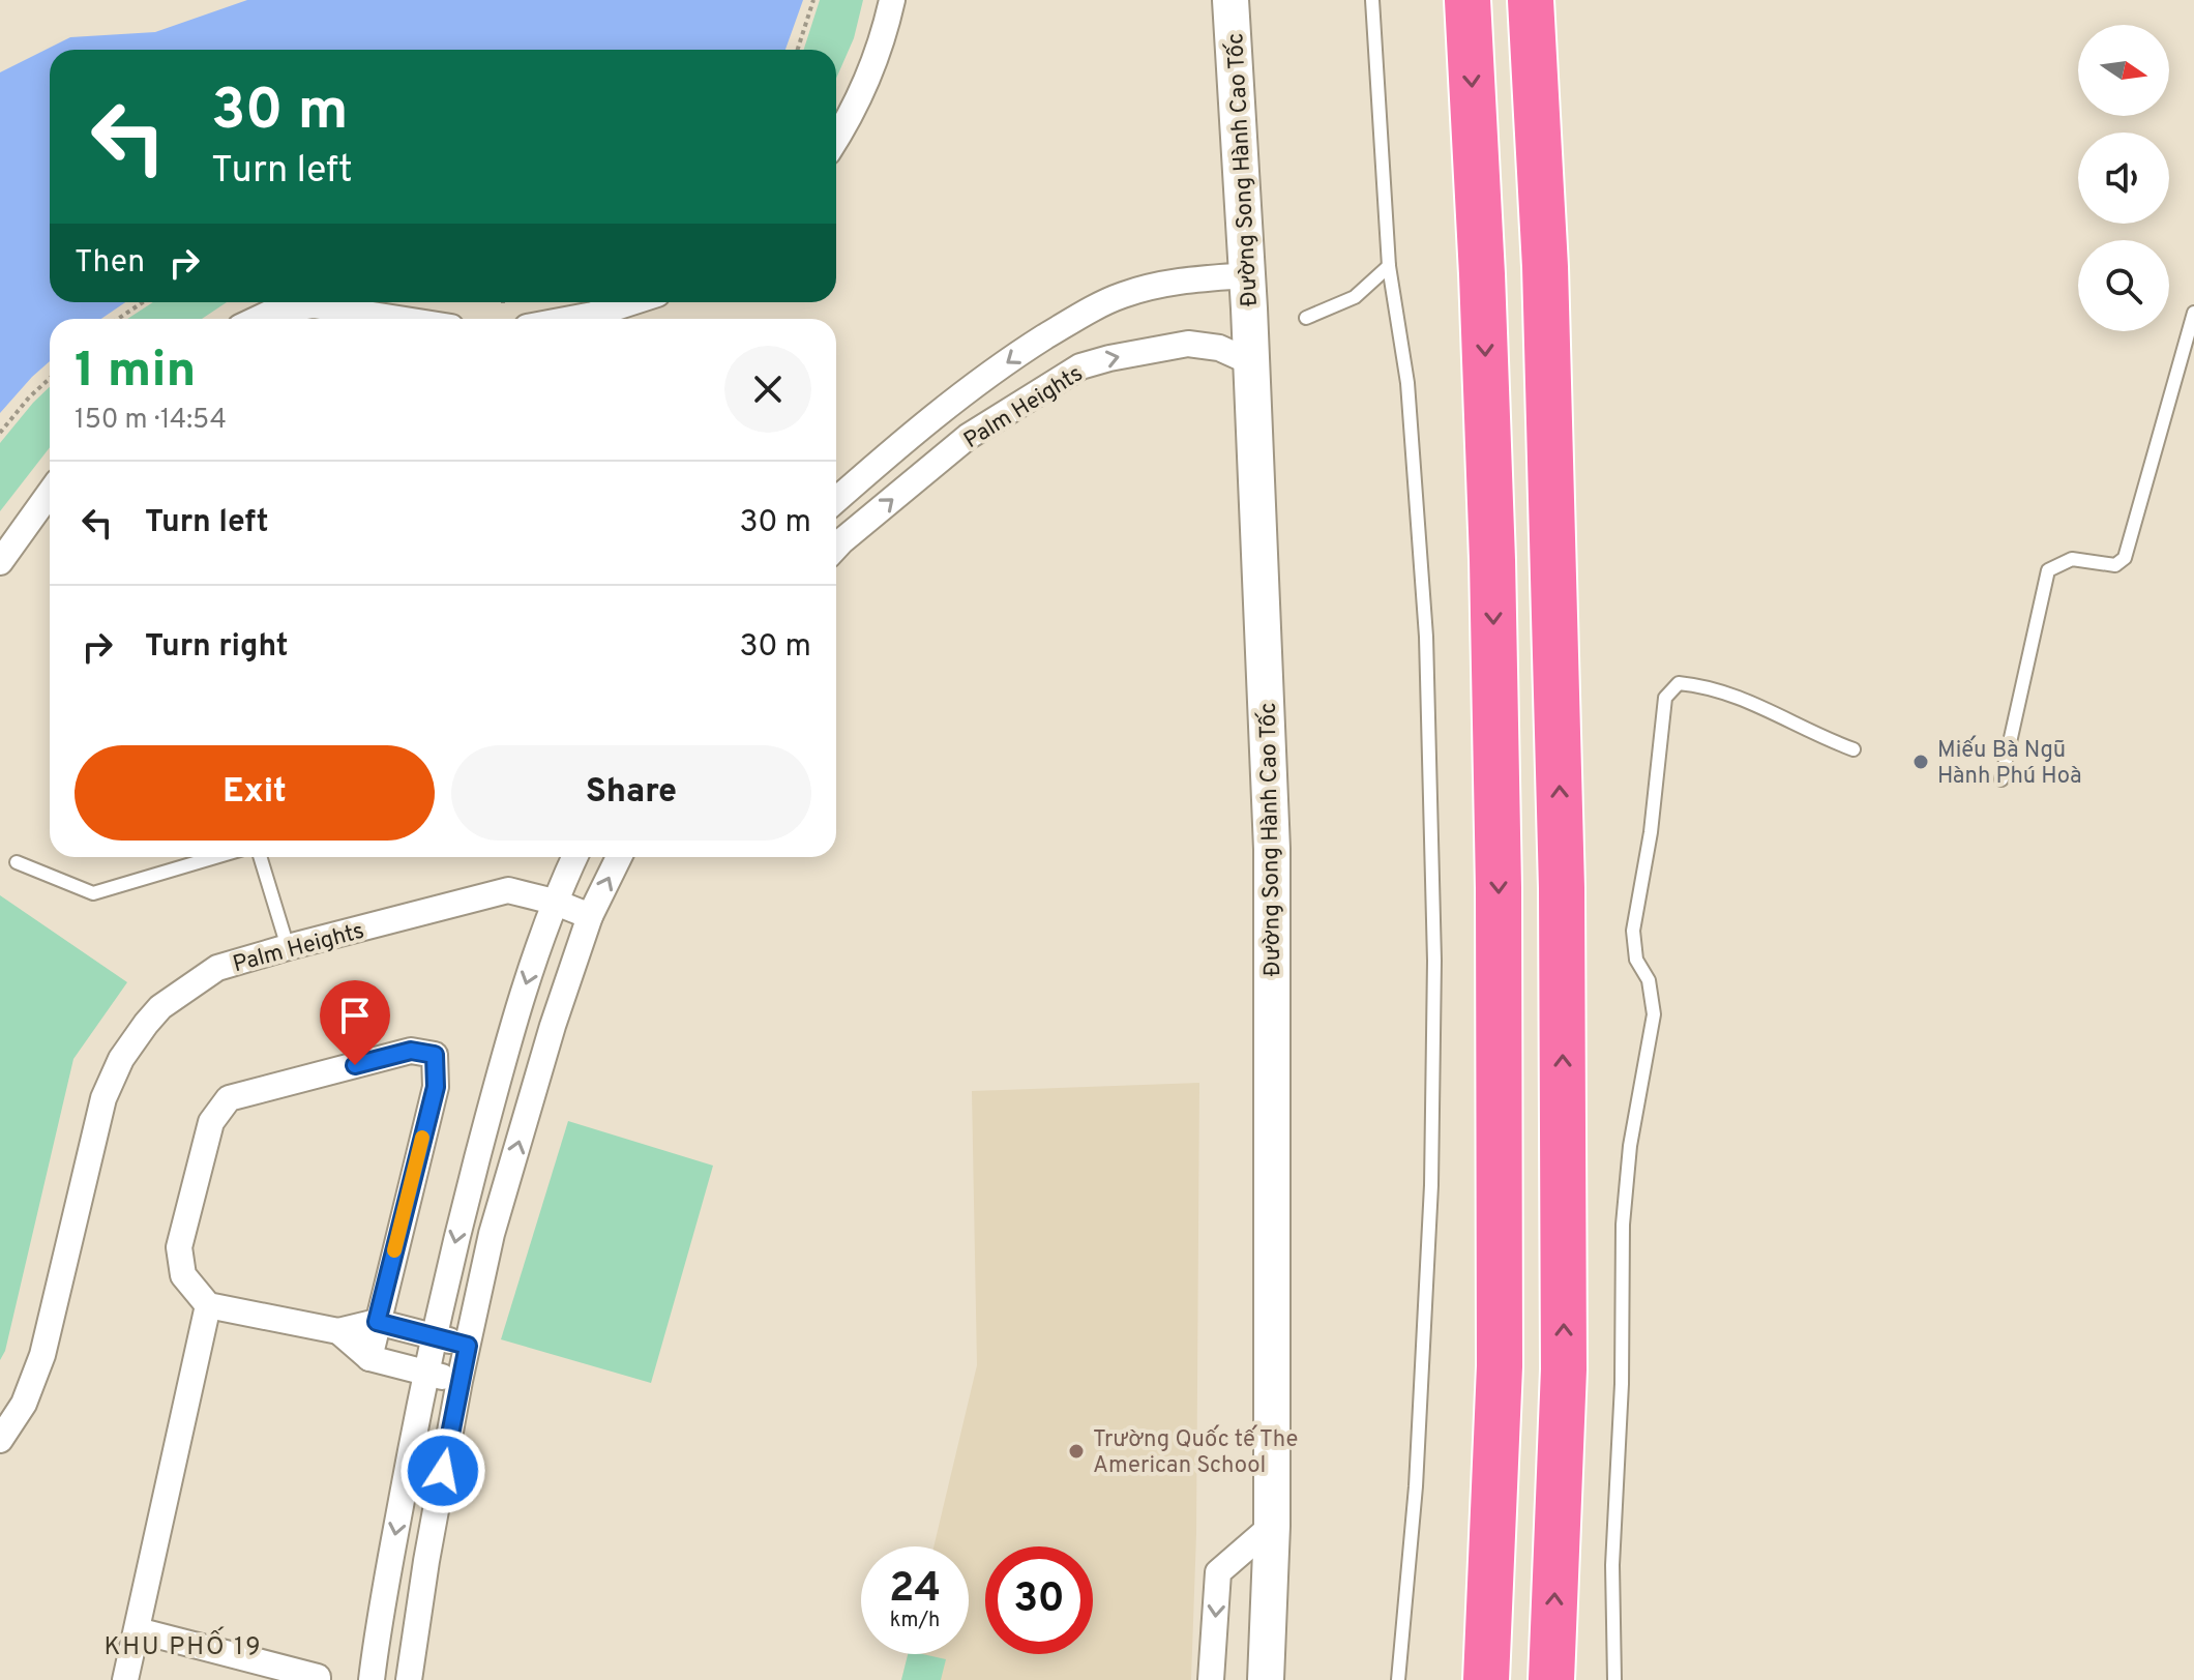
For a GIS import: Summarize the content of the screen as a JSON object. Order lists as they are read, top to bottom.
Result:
{
  "streets": {
    "main road": ["Đường Song Hành Cao Tốc"],
    "street": ["Palm Heights"]
  },
  "crossings": [
    ["Đường Song Hành Cao Tốc", "Palm Heights"]
  ],
  "districts": ["KHU PHỐ 19"],
  "places": ["Miếu Bà Ngũ Hành Phú Hoà", "Trường Quốc tế The American School"],
  "north": "right",
  "page": {
    "turn": ["30 m", "Turn left"],
    "then": "Then",
    "heading": ["1 min", "150 m · 14:54"],
    "list": [
      {
        "name": "Turn left",
        "value": "30 m"
      },
      {
        "name": "Turn right",
        "value": "30 m"
      }
    ],
    "buttons": ["Exit", "Share"],
    "speed": "24 km/h",
    "limit": "30"
  }
}
